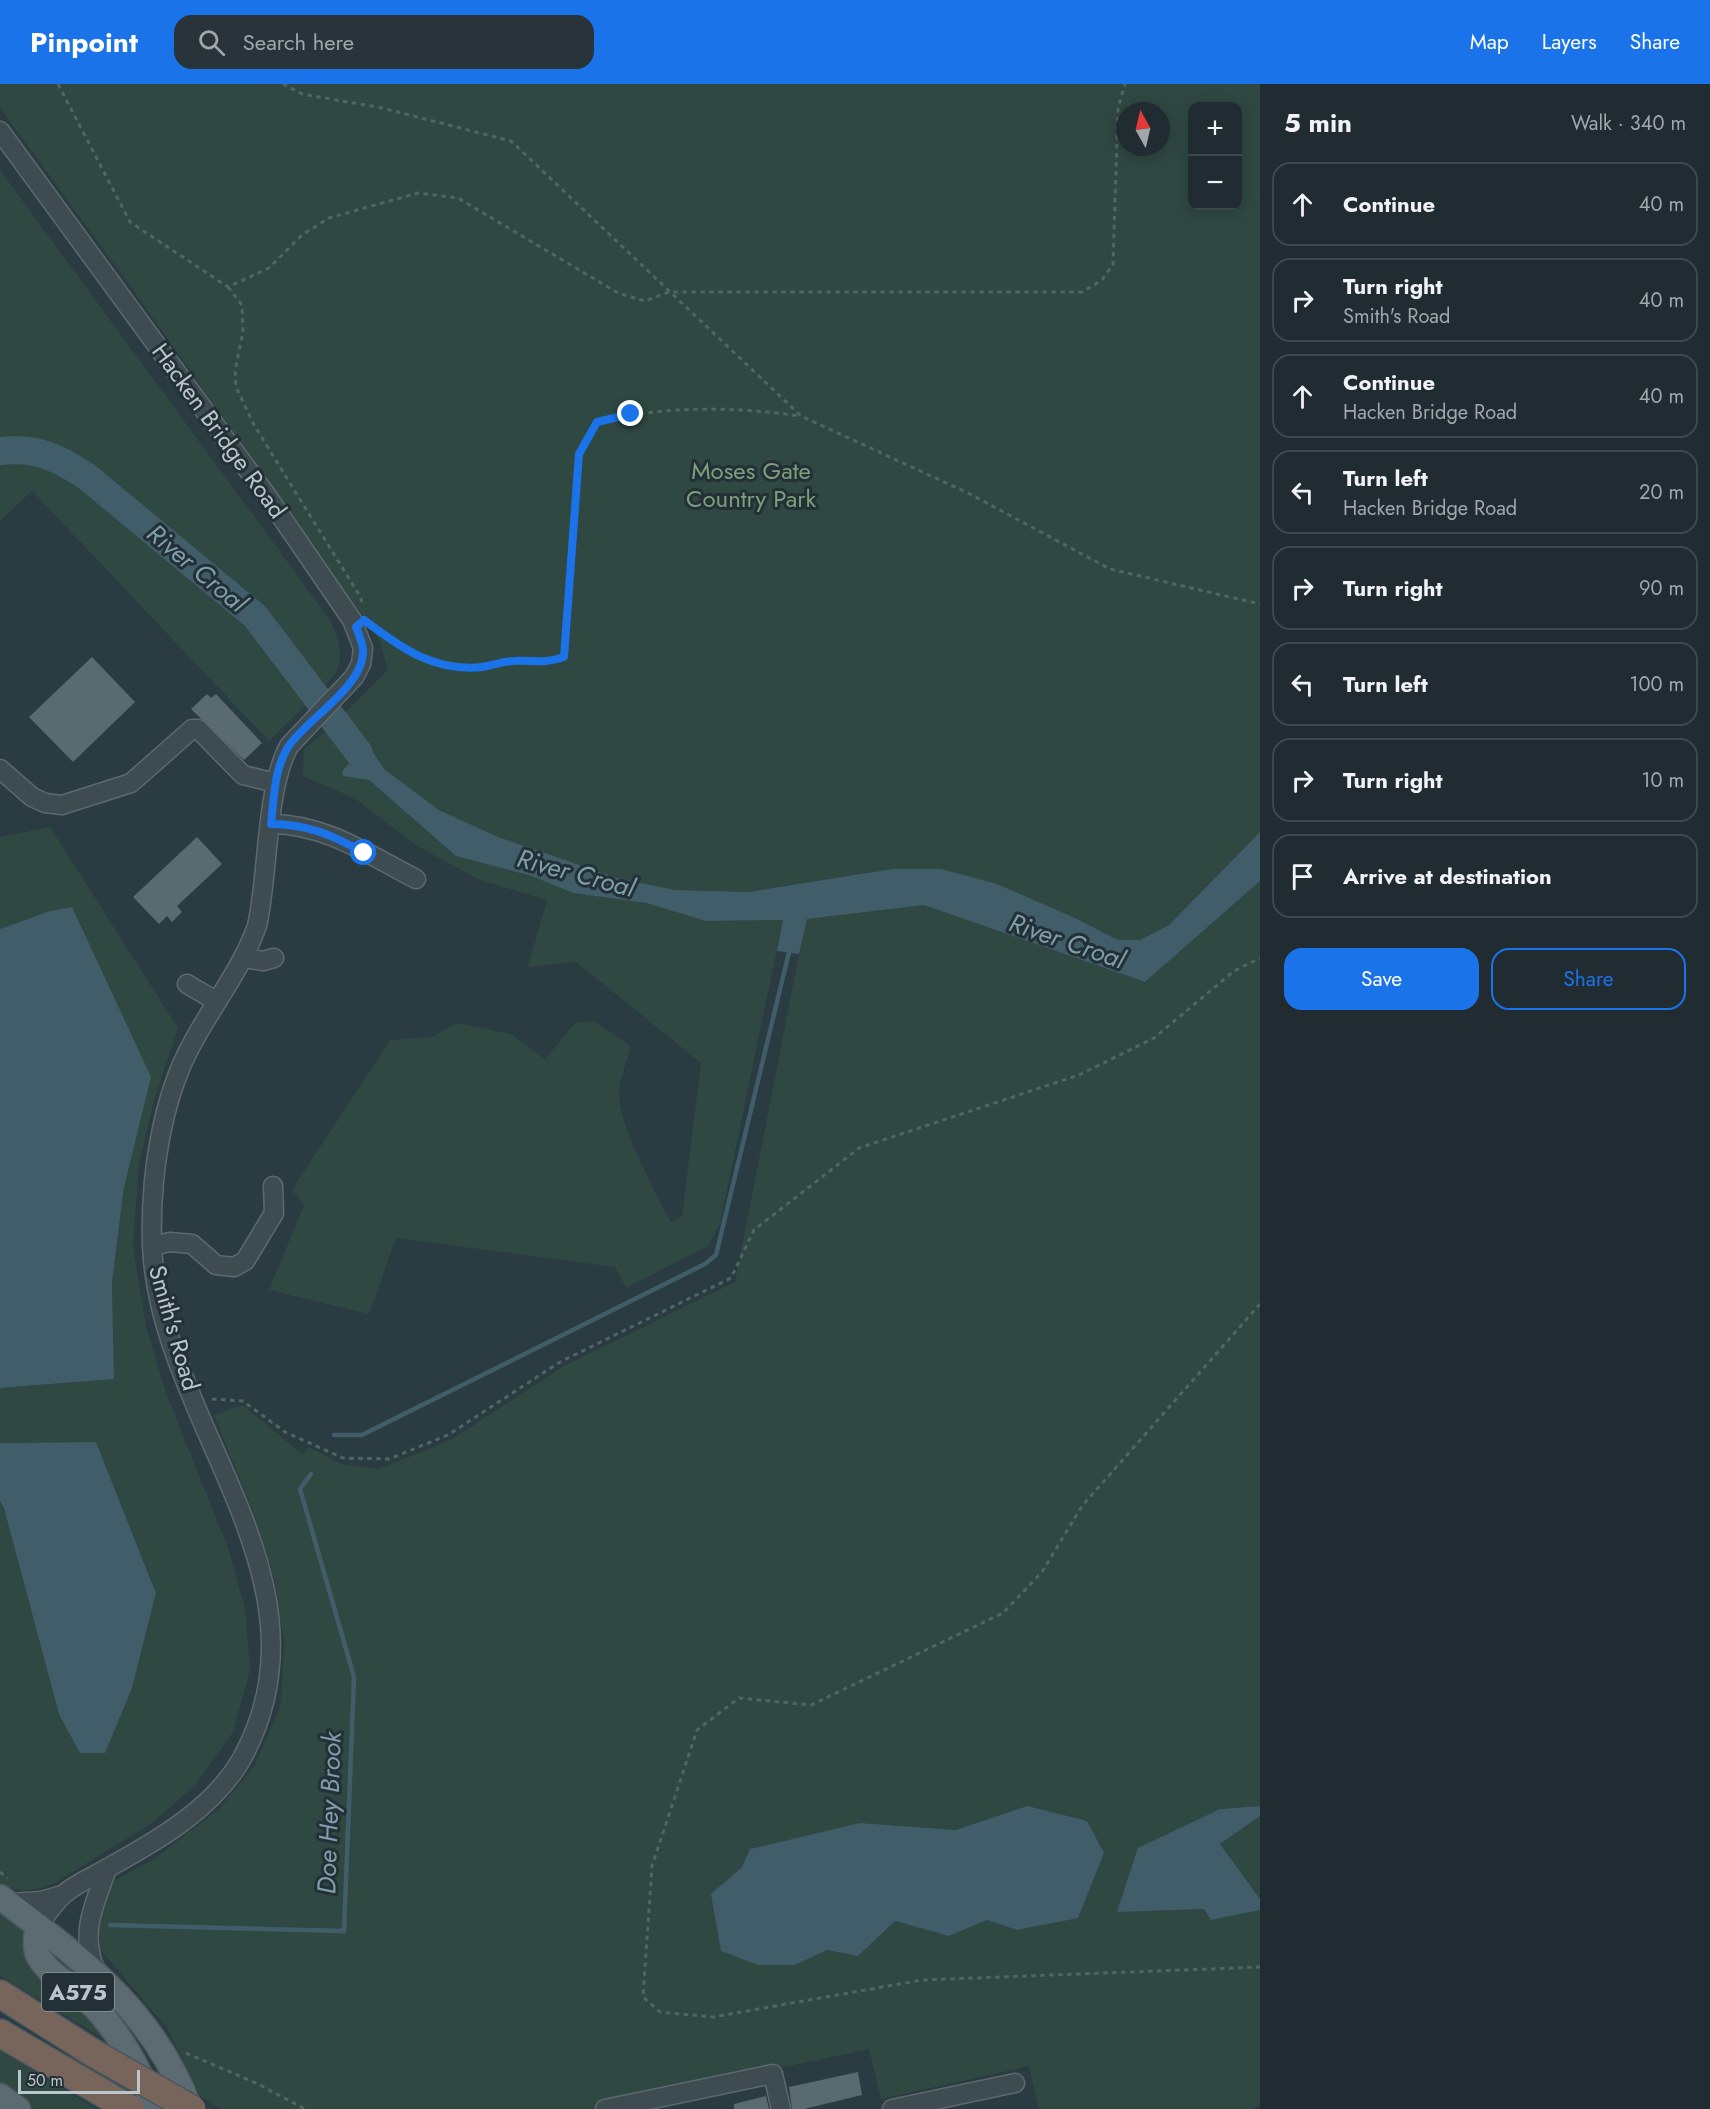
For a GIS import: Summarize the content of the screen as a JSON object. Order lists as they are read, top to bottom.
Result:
{
  "streets": {
    "main road": ["A575"],
    "street": ["Hacken Bridge Road", "Smith's Road"]
  },
  "crossings": [
    ["Hacken Bridge Road", "Smith's Road"],
    ["Smith's Road", "A575"]
  ],
  "water": ["River Croal", "Doe Hey Brook"],
  "parks": ["Moses Gate Country Park"],
  "scale_bar": "50 m",
  "north": "top",
  "page": {
    "header": "Pinpoint",
    "search": "Search here",
    "nav": ["Map", "Layers", "Share"],
    "heading": ["5 min", "Walk · 340 m"],
    "map_buttons": ["+", "−"],
    "list": [
      ["Continue", "40 m"],
      ["Turn right", "Smith's Road", "40 m"],
      ["Continue", "Hacken Bridge Road", "40 m"],
      ["Turn left", "Hacken Bridge Road", "20 m"],
      ["Turn right", "90 m"],
      ["Turn left", "100 m"],
      ["Turn right", "10 m"],
      "Arrive at destination"
    ],
    "buttons": ["Save", "Share"],
    "scale": "50 m"
  }
}
